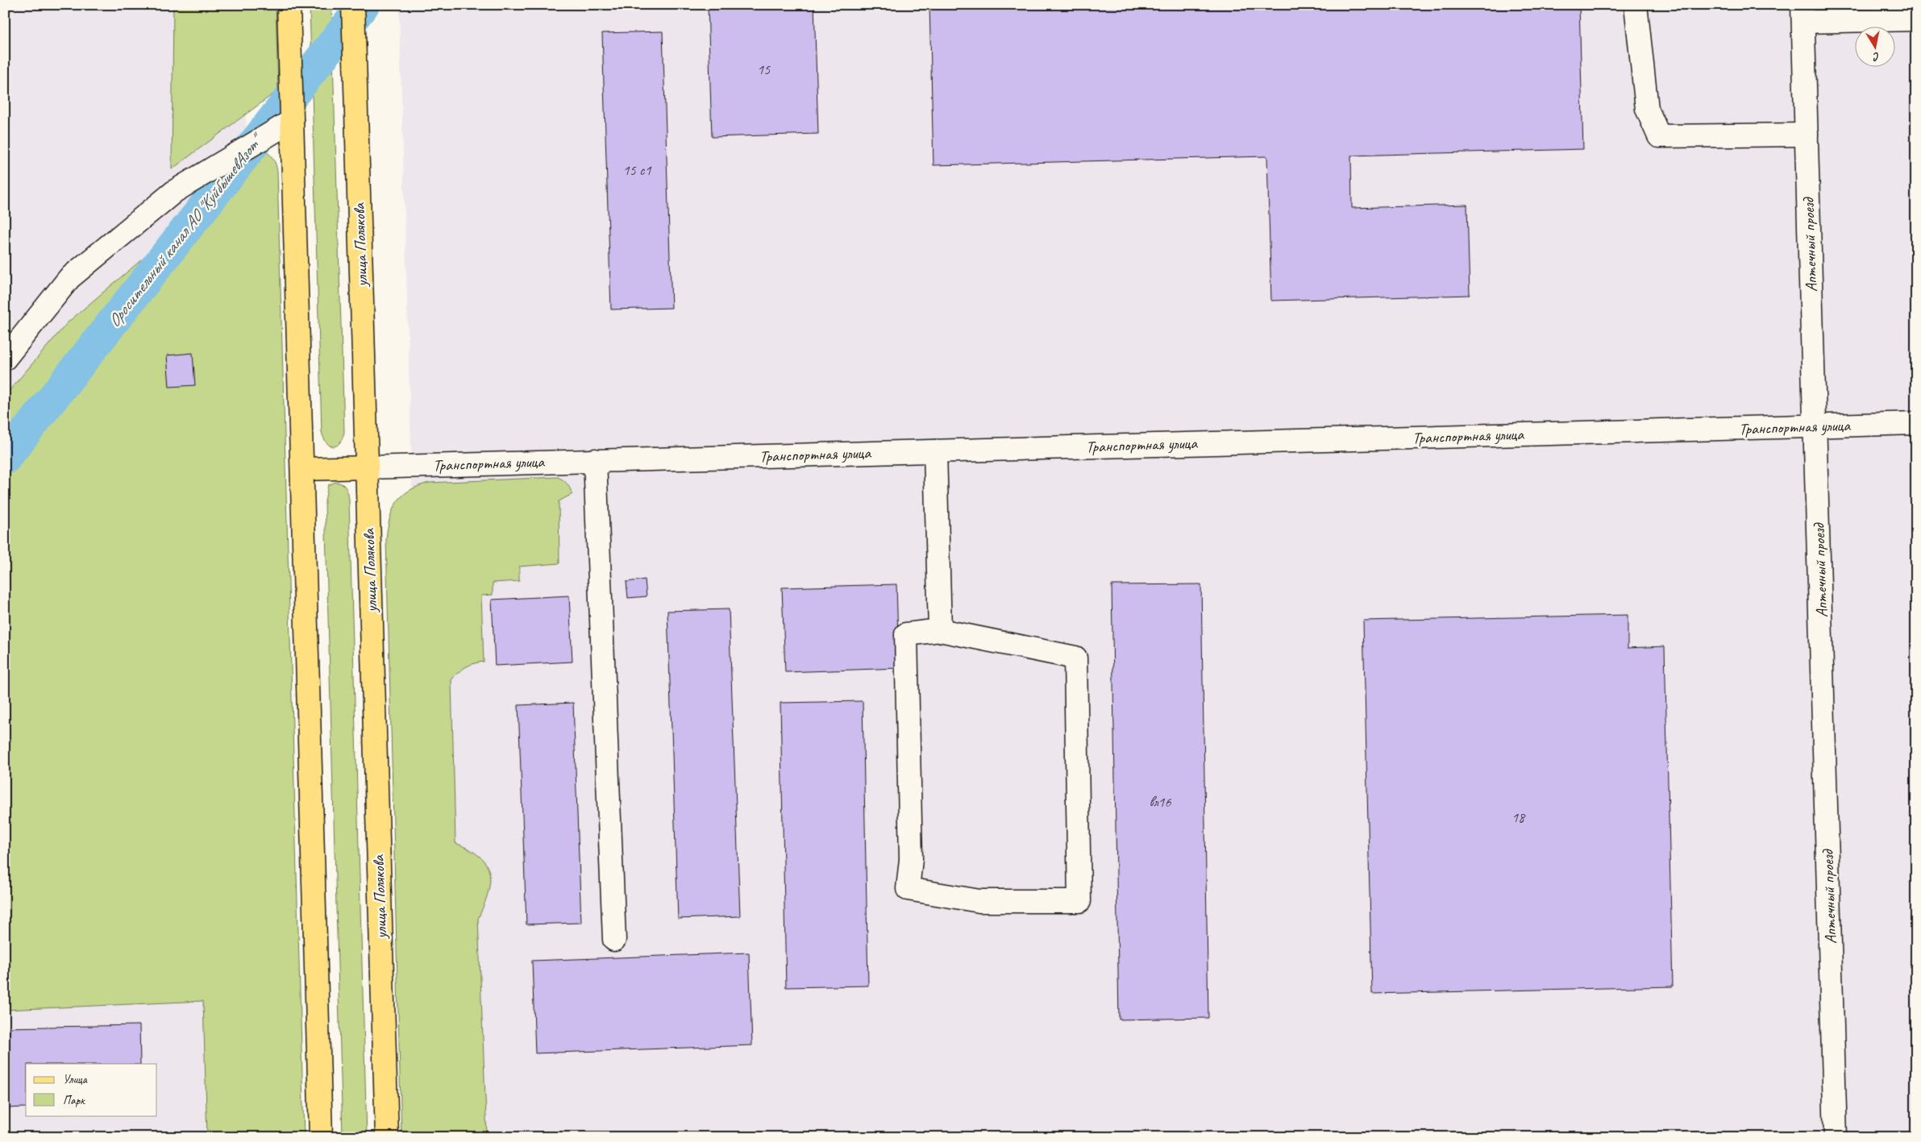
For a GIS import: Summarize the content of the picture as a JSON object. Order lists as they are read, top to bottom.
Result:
{
  "streets": {
    "main road": ["улица Полякова"],
    "street": ["Аптечный проезд", "Транспортная улица"]
  },
  "crossings": [
    ["улица Полякова", "Транспортная улица"],
    ["Аптечный проезд", "Транспортная улица"]
  ],
  "water": ["Оросительный канал АО \"КуйбышевАзот\""],
  "house_numbers": [
    "15",
    "15 с1",
    "вл16",
    "18"
  ],
  "legend": ["Улица", "Парк"],
  "north": "bottom"
}
